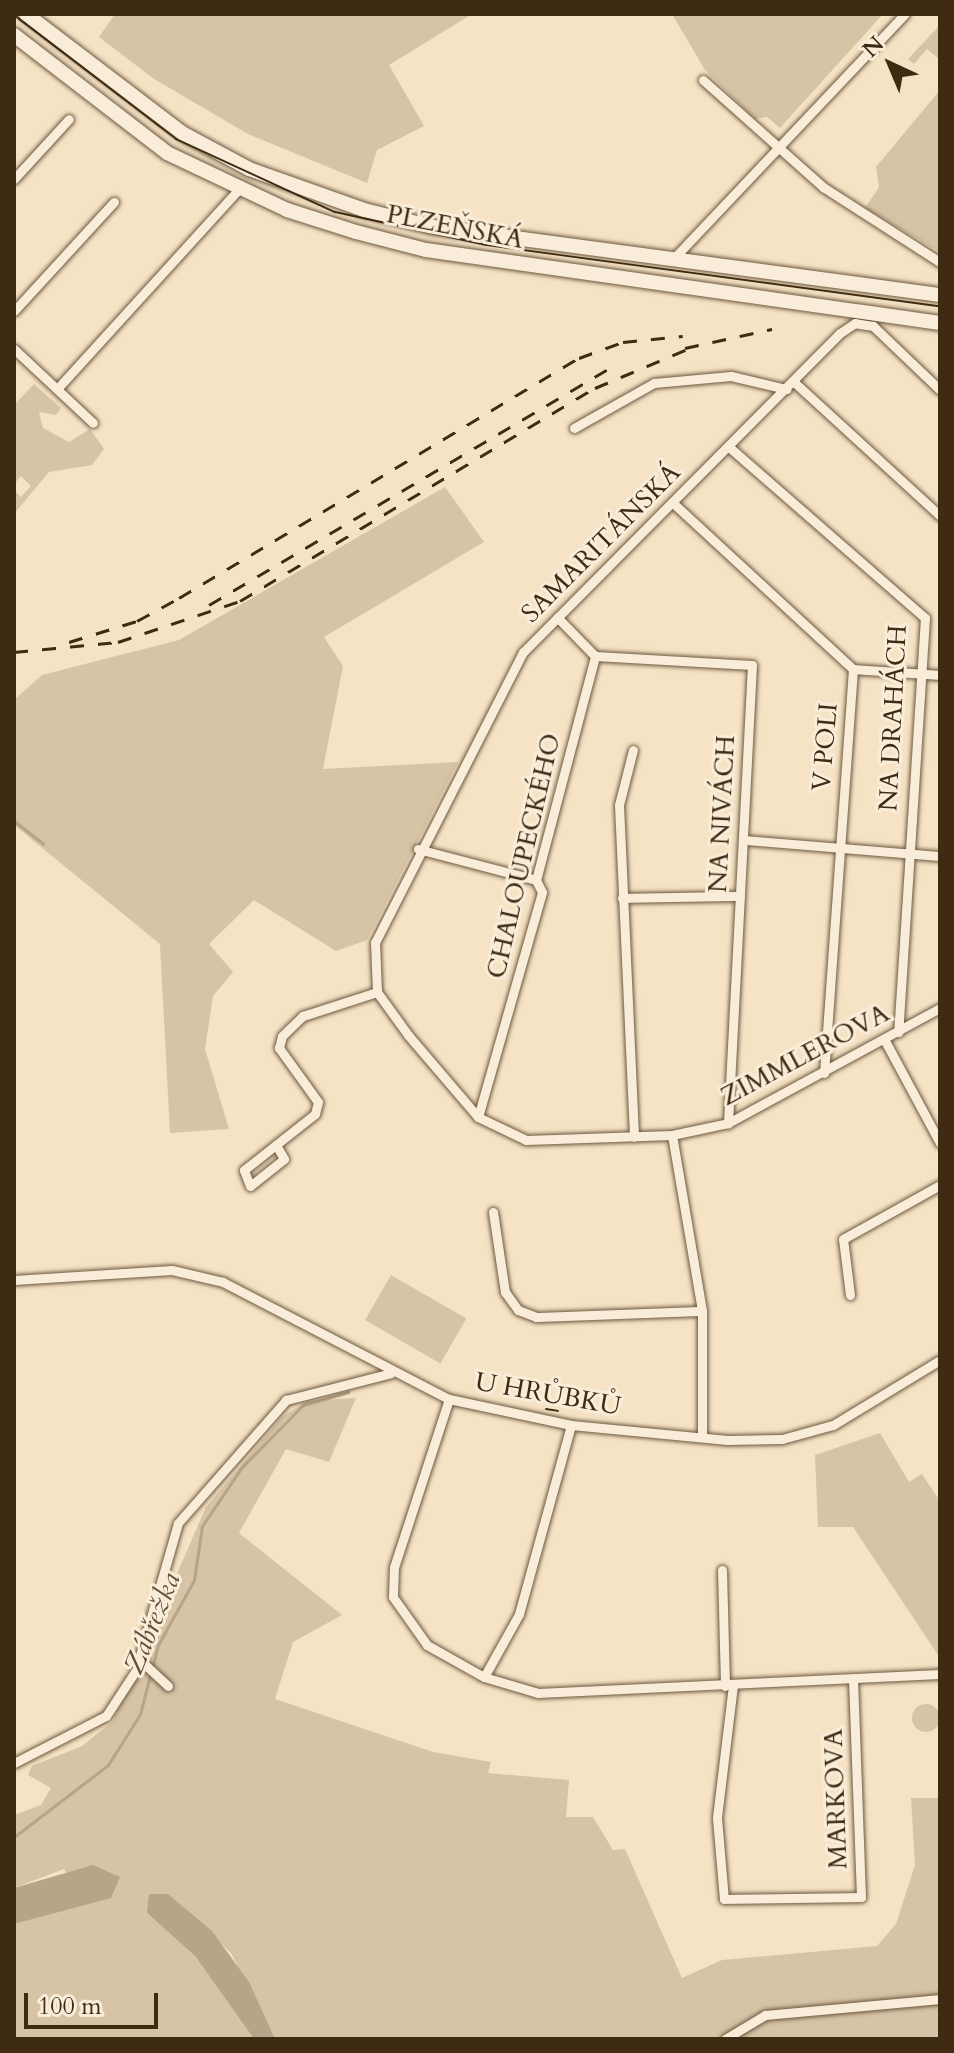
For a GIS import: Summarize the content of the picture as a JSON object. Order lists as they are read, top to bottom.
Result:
{
  "streets": {
    "main road": ["PLZEŇSKÁ"],
    "street": [
      "SAMARITÁNSKÁ",
      "NA DRAHÁCH",
      "V POLI",
      "NA NIVÁCH",
      "CHALOUPECKÉHO",
      "ZIMMLEROVA",
      "U HRŮBKŮ",
      "MARKOVA"
    ]
  },
  "crossings": [
    ["SAMARITÁNSKÁ", "NA DRAHÁCH"],
    ["SAMARITÁNSKÁ", "V POLI"],
    ["NA DRAHÁCH", "ZIMMLEROVA"],
    ["V POLI", "ZIMMLEROVA"],
    ["NA NIVÁCH", "CHALOUPECKÉHO"],
    ["NA NIVÁCH", "ZIMMLEROVA"],
    ["CHALOUPECKÉHO", "ZIMMLEROVA"]
  ],
  "water": ["Zábřežka"],
  "scale_bar": "100 m",
  "north": "top left"
}
